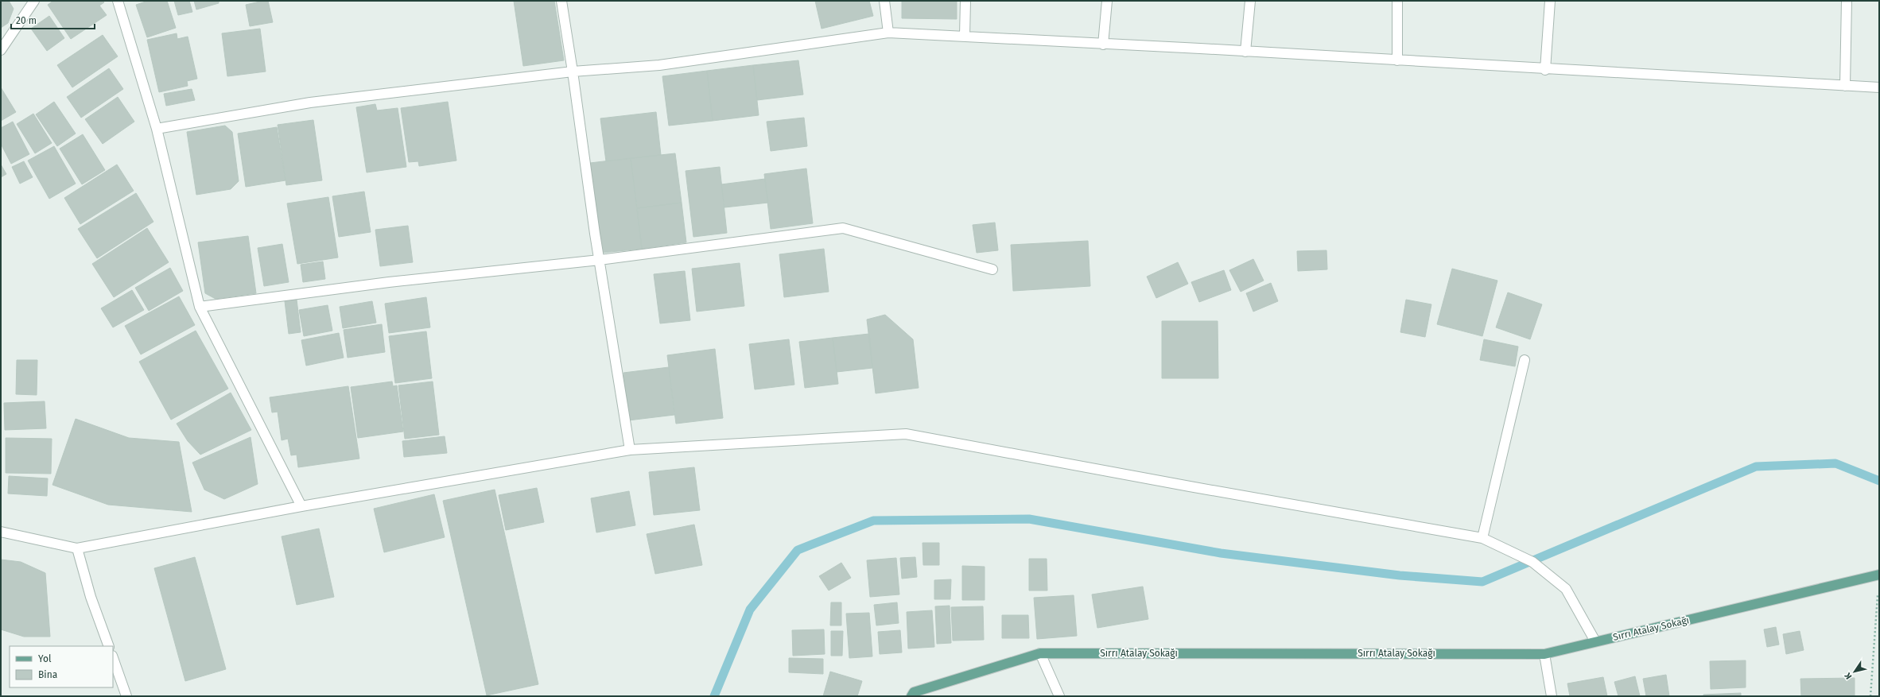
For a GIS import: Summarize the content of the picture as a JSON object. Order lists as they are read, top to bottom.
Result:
{
  "streets": {
    "main road": ["Sırrı Atalay Sokağı"]
  },
  "legend": ["Yol", "Bina"],
  "scale_bar": "20 m",
  "north": "bottom left"
}
